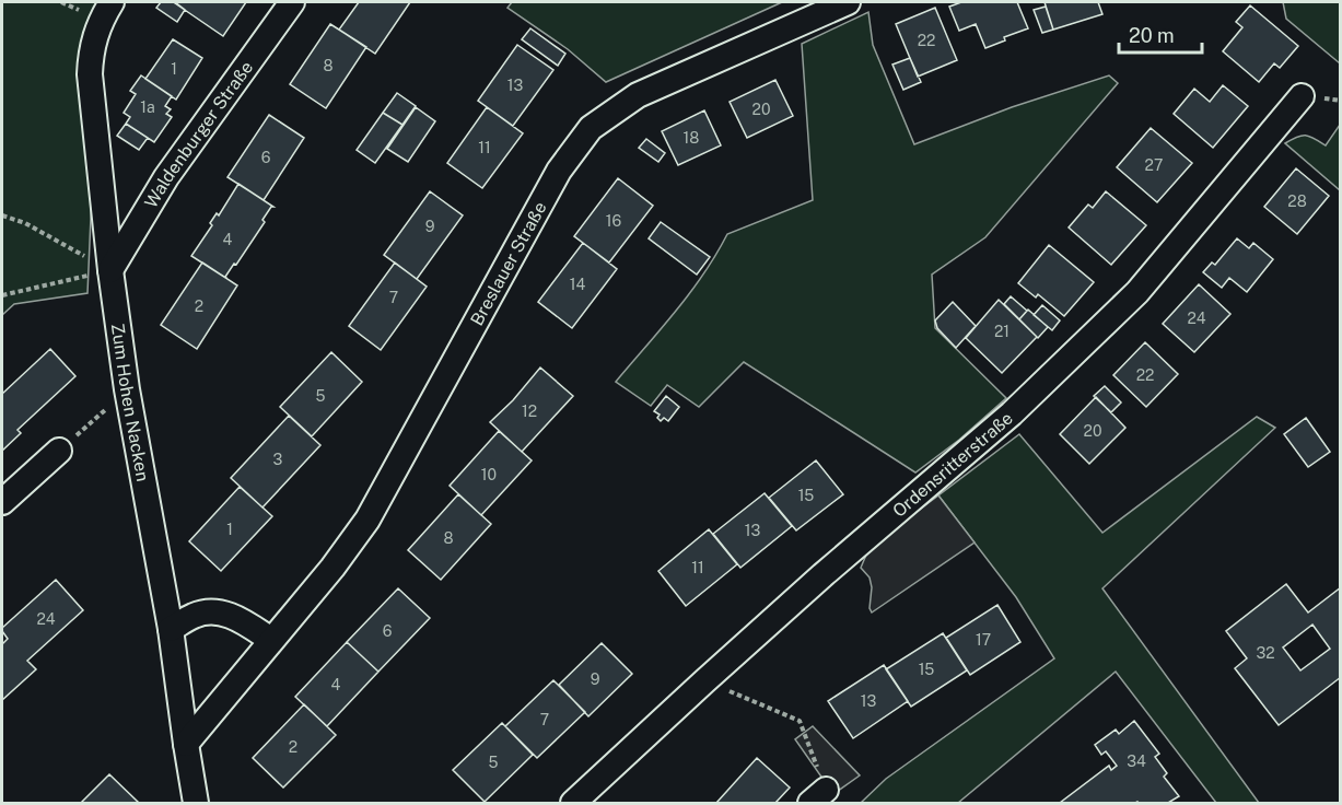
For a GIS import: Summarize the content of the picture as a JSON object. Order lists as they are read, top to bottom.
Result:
{
  "streets": {
    "street": [
      "Waldenburger Straße",
      "Breslauer Straße",
      "Zum Hohen Nacken",
      "Ordensritterstraße"
    ]
  },
  "crossings": [
    ["Waldenburger Straße", "Zum Hohen Nacken"],
    ["Breslauer Straße", "Zum Hohen Nacken"]
  ],
  "house_numbers": [
    "22",
    "8",
    "1",
    "13",
    "1a",
    "20",
    "18",
    "11",
    "6",
    "27",
    "28",
    "16",
    "9",
    "4",
    "14",
    "7",
    "2",
    "24",
    "21",
    "22",
    "5",
    "12",
    "20",
    "3",
    "10",
    "15",
    "1",
    "13",
    "8",
    "11",
    "24",
    "6",
    "17",
    "32",
    "15",
    "9",
    "4",
    "13",
    "7",
    "2",
    "34",
    "5"
  ],
  "scale_bar": "20 m"
}
